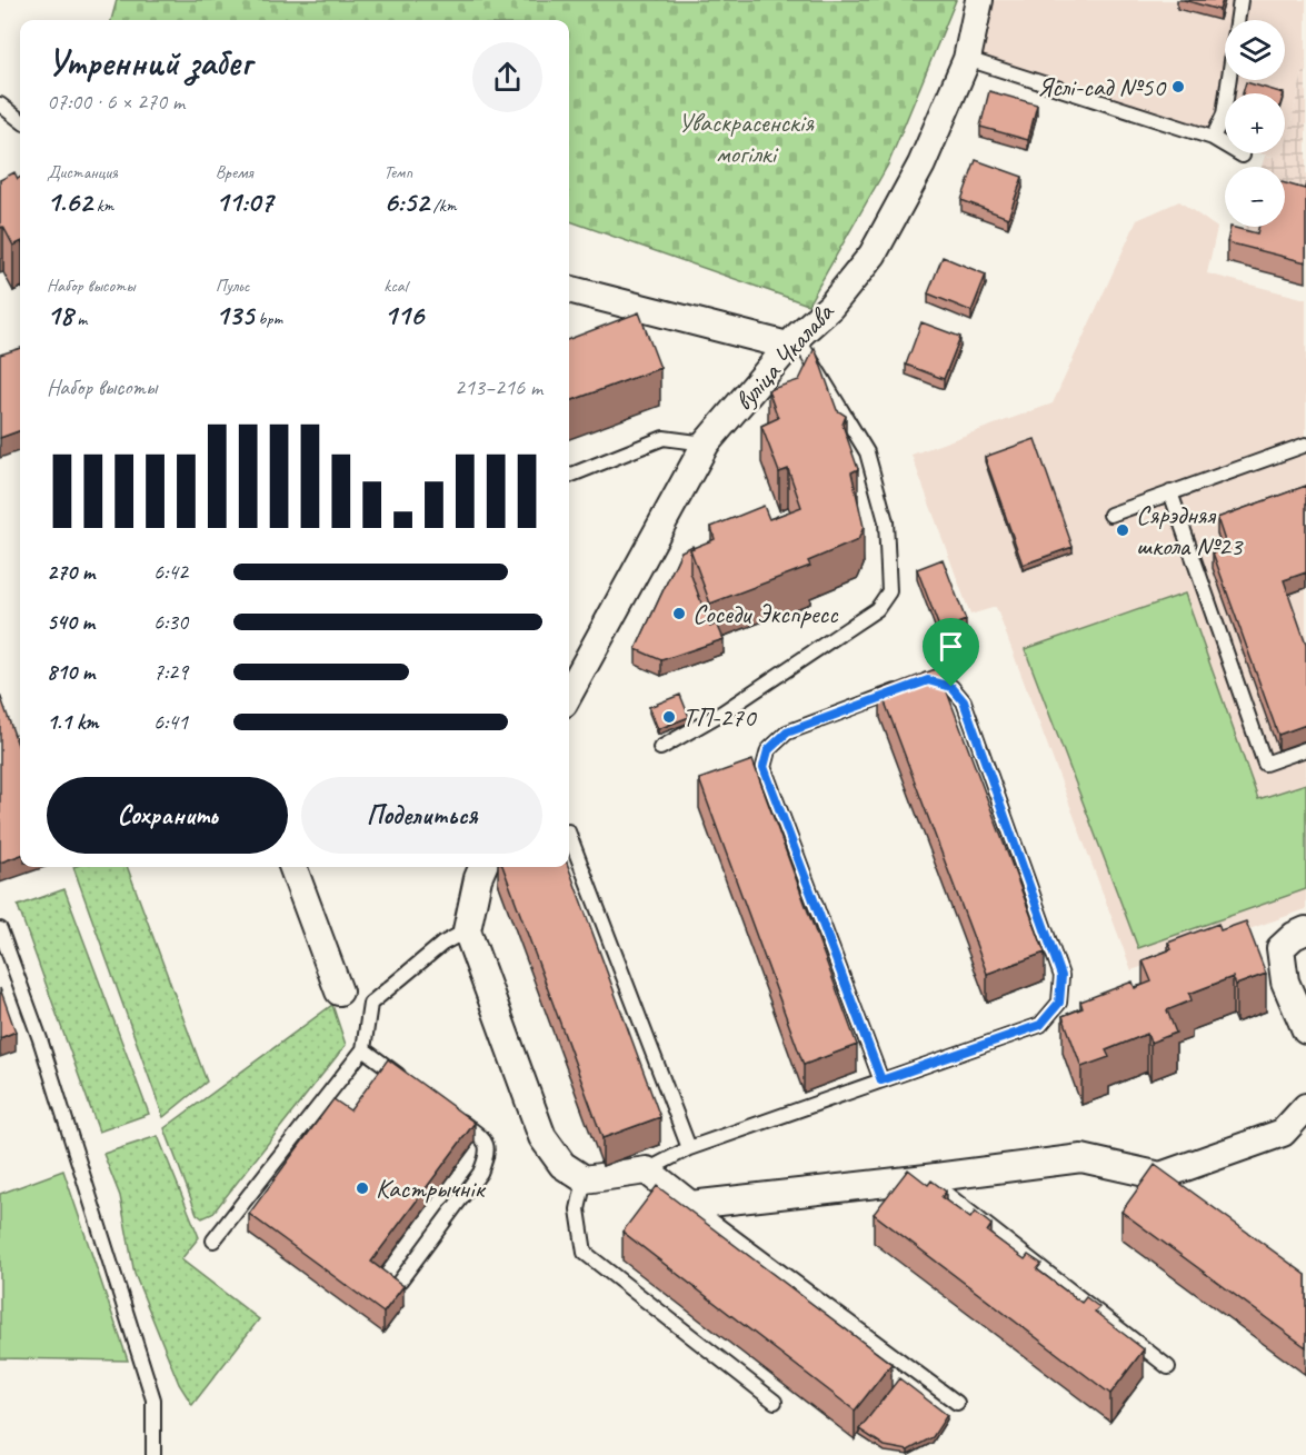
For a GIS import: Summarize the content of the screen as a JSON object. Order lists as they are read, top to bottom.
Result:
{
  "streets": {
    "street": ["вуліца Чкалава"]
  },
  "parks": ["Уваскрасенскія могілкі"],
  "places": [
    "Яслі-сад №50",
    "Сярэдняя школа №23",
    "Соседи Экспресс",
    "ТП-270",
    "Кастрычнік"
  ],
  "page": {
    "map_buttons": ["+", "−"],
    "heading": ["Утренний забег", "07:00 · 6 × 270 m"],
    "stats": [
      ["Дистанция", "1.62 km"],
      ["Время", "11:07"],
      ["Темп", "6:52 /km"],
      ["Набор высоты", "18 m"],
      ["Пульс", "135 bpm"],
      ["kcal", "116"]
    ],
    "chart": ["Набор высоты", "213–216 m"],
    "list": [
      {
        "name": "270 m",
        "note": "6:42"
      },
      {
        "name": "540 m",
        "note": "6:30"
      },
      {
        "name": "810 m",
        "note": "7:29"
      },
      {
        "name": "1.1 km",
        "note": "6:41"
      }
    ],
    "buttons": ["Сохранить", "Поделиться"]
  }
}
